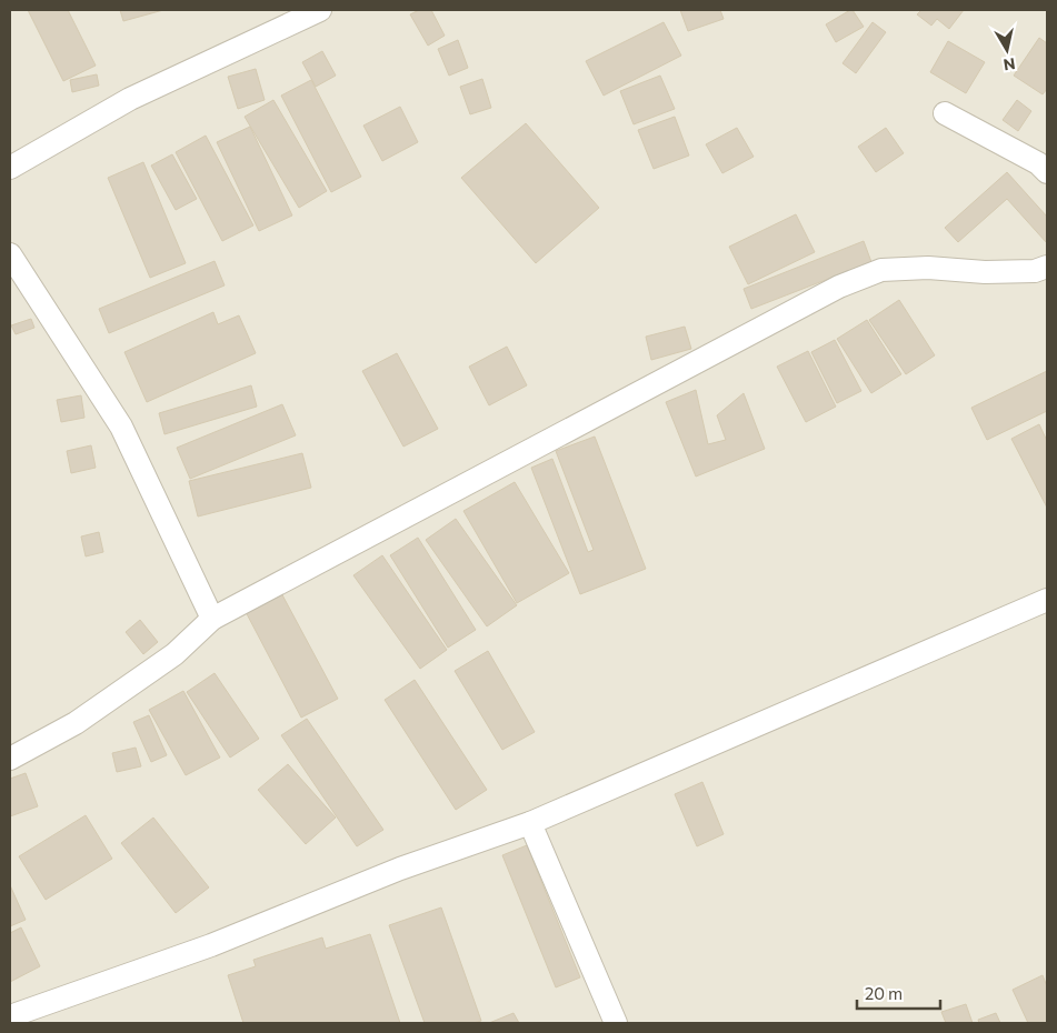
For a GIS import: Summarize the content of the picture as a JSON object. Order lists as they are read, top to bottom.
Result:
{
  "scale_bar": "20 m",
  "north": "bottom"
}
